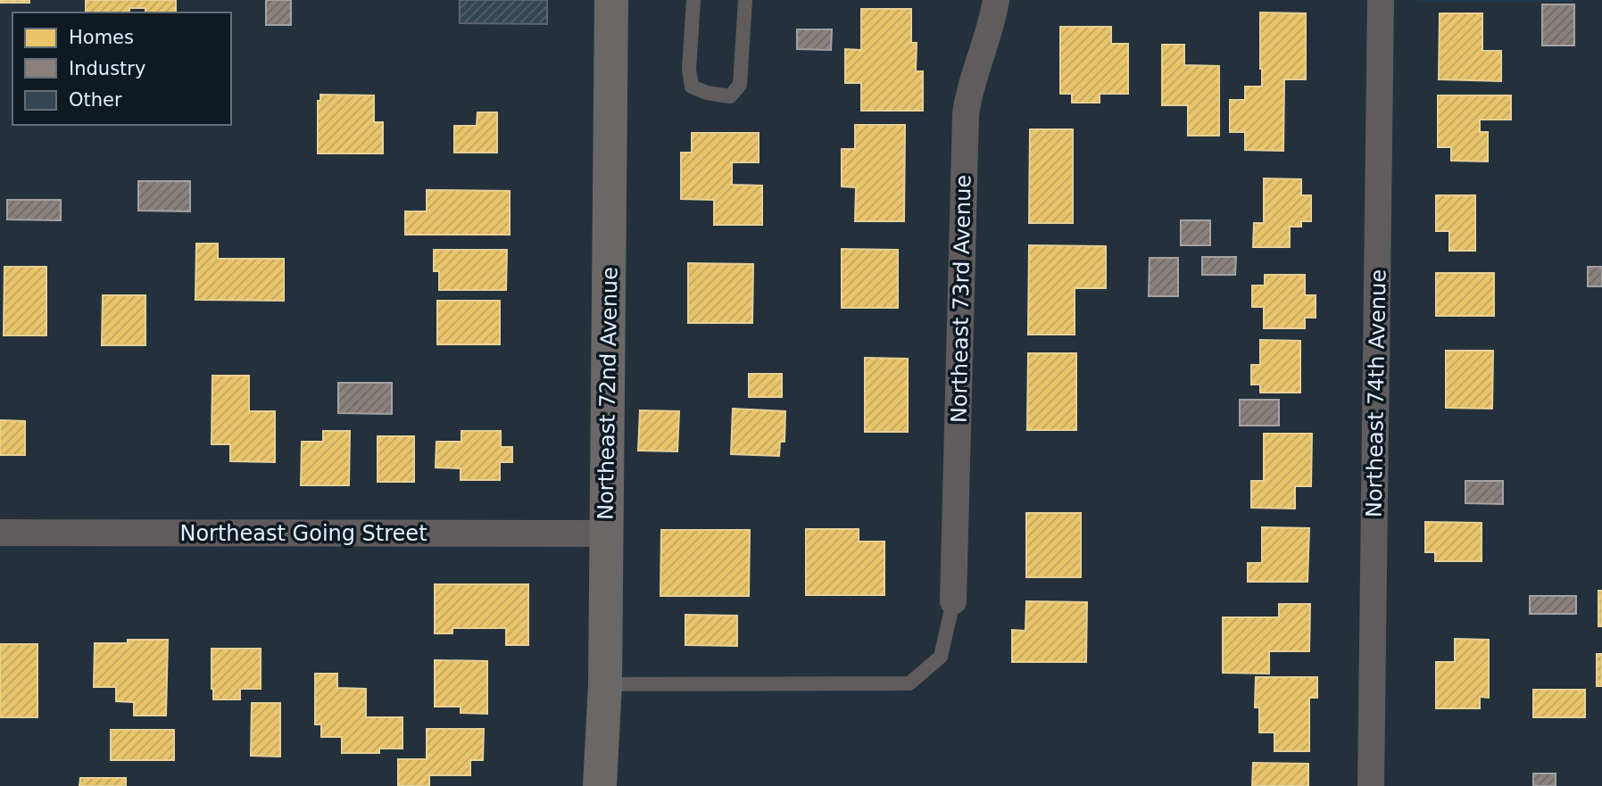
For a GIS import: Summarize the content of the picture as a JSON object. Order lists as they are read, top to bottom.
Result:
{
  "streets": {
    "street": [
      "Northeast 73rd Avenue",
      "Northeast 72nd Avenue",
      "Northeast 74th Avenue",
      "Northeast Going Street"
    ]
  },
  "crossings": [
    ["Northeast 72nd Avenue", "Northeast Going Street"]
  ],
  "legend": ["Homes", "Industry", "Other"]
}
